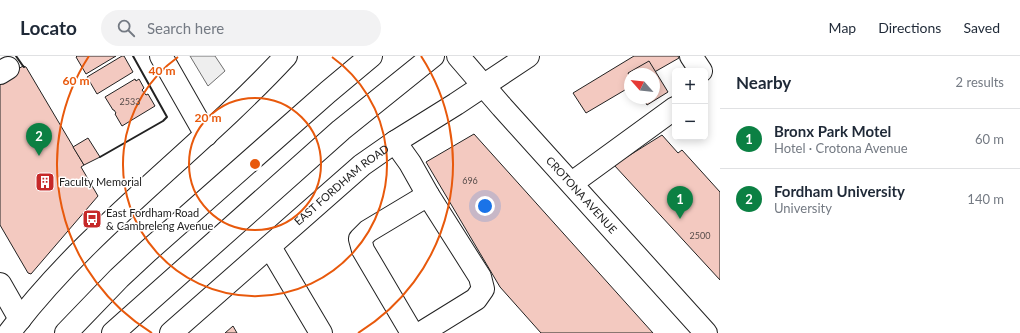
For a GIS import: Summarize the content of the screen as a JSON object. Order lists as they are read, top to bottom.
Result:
{
  "streets": {
    "street": ["EAST FORDHAM ROAD", "CROTONA AVENUE"]
  },
  "crossings": [
    ["EAST FORDHAM ROAD", "CROTONA AVENUE"]
  ],
  "places": {
    "building": ["Faculty Memorial"],
    "bus stop": ["East Fordham Road & Cambreleng Avenue"]
  },
  "house_numbers": ["2533", "696", "2500"],
  "north": "top left",
  "page": {
    "header": "Locato",
    "search": "Search here",
    "nav": ["Map", "Directions", "Saved"],
    "heading": ["Nearby", "2 results"],
    "map_buttons": ["+", "−"],
    "list": [
      {
        "mark": "1",
        "name": "Bronx Park Motel",
        "note": "Hotel · Crotona Avenue",
        "value": "60 m"
      },
      {
        "mark": "2",
        "name": "Fordham University",
        "note": "University",
        "value": "140 m"
      }
    ],
    "pins": ["2", "1"]
  },
  "rings": ["40 m", "60 m", "20 m"]
}
